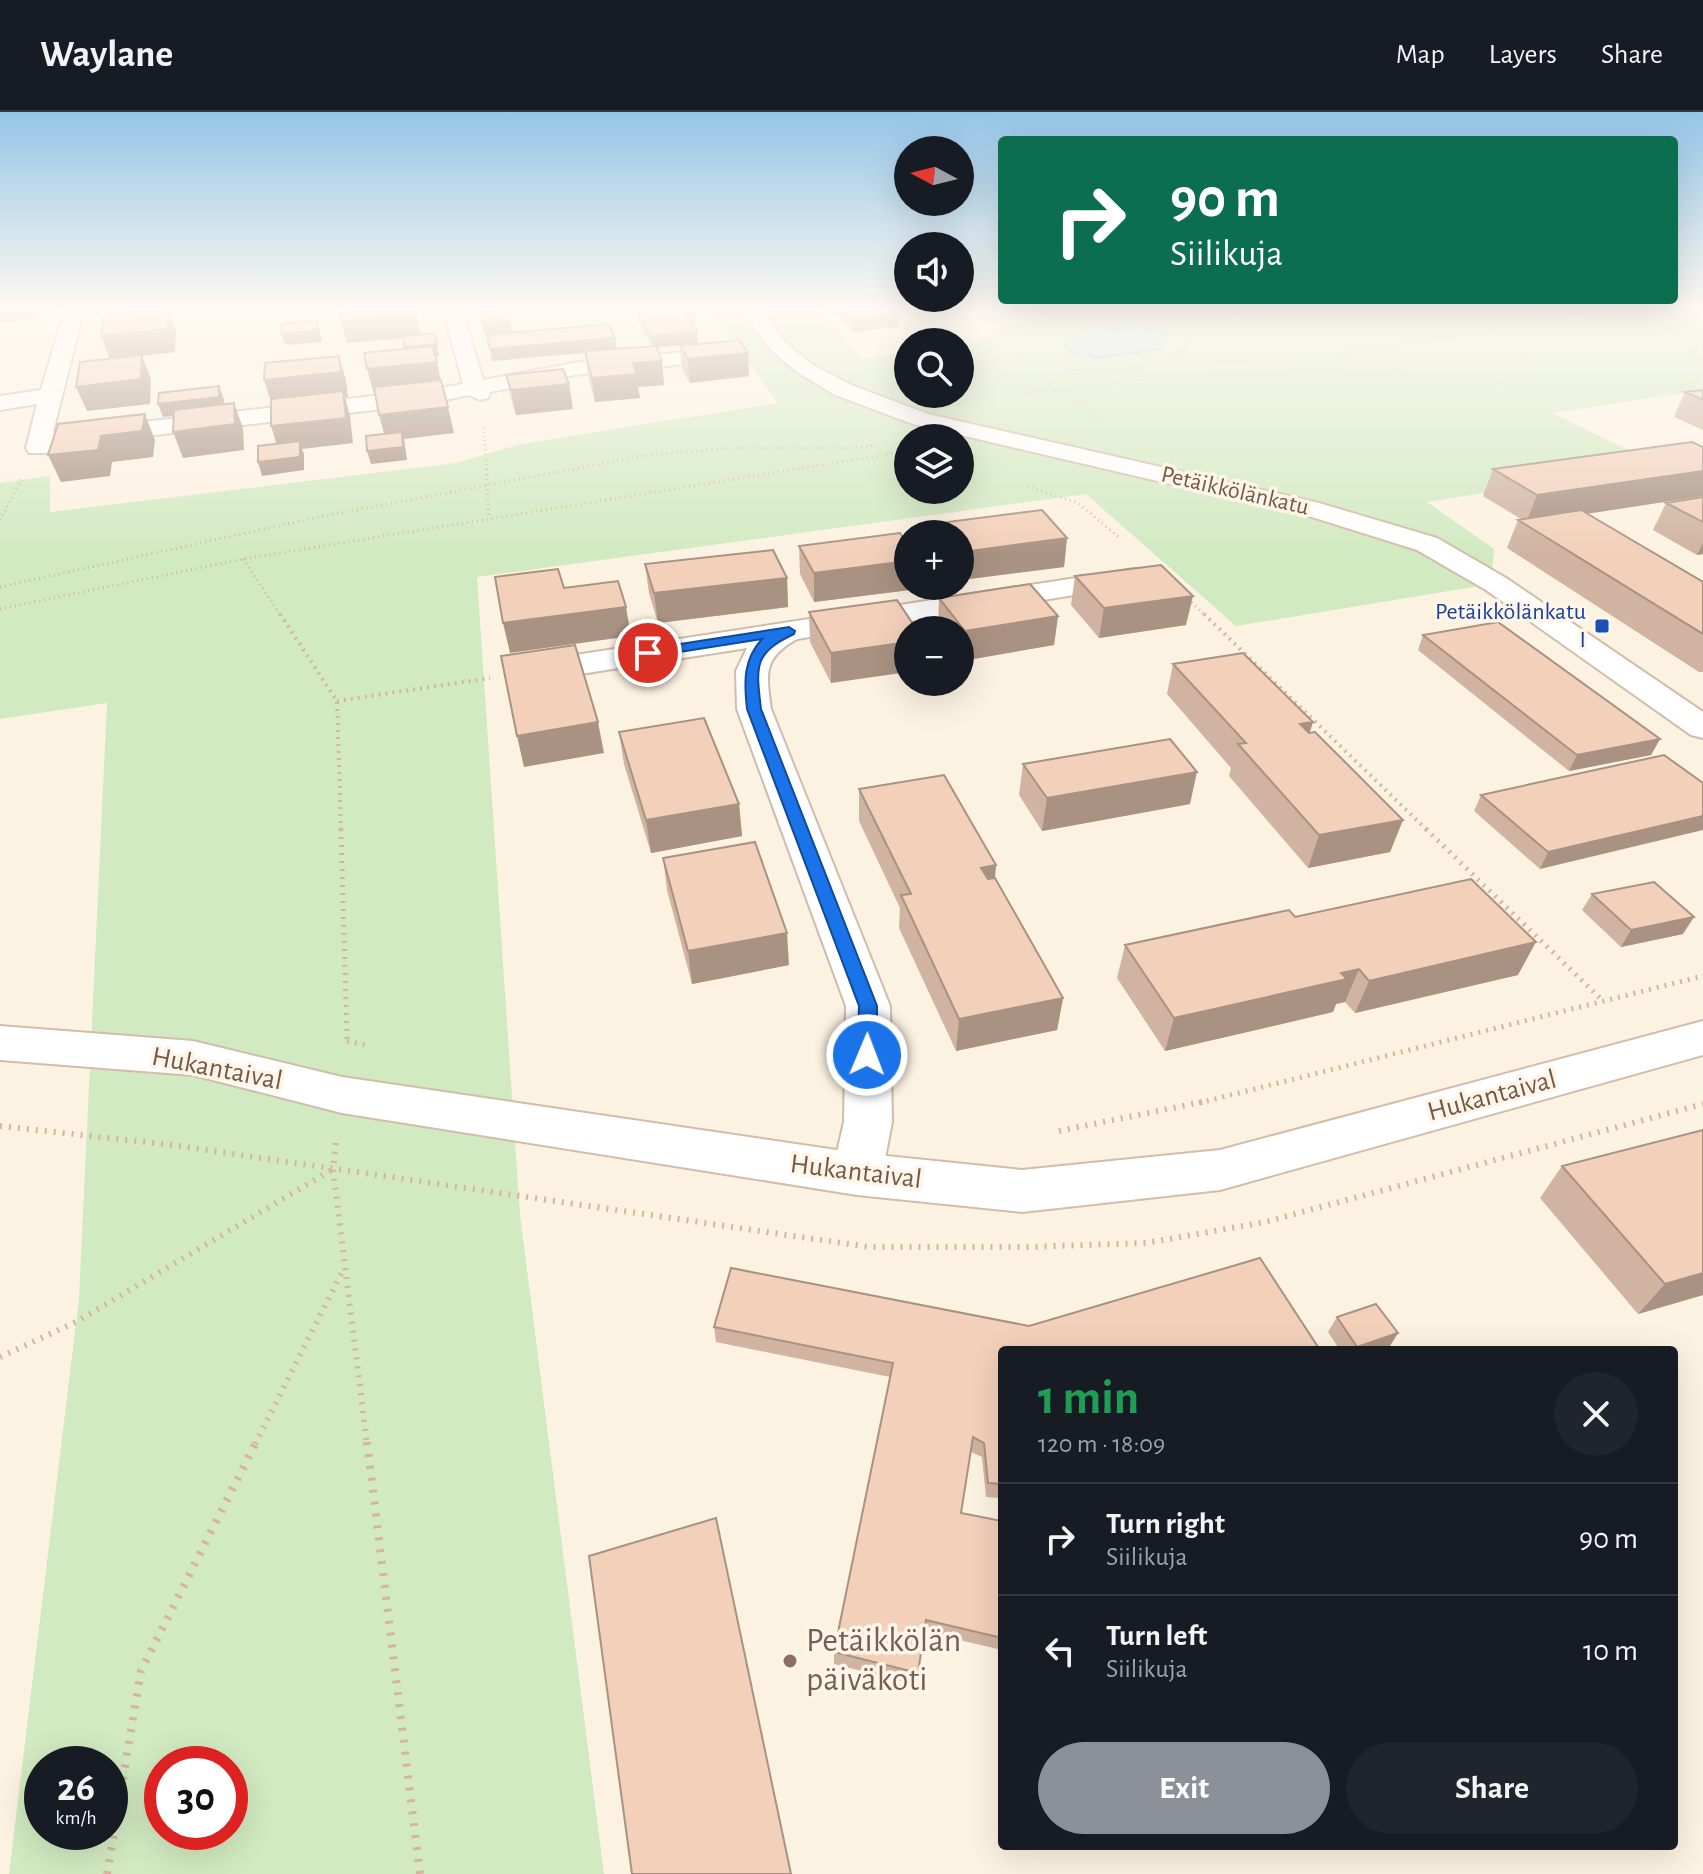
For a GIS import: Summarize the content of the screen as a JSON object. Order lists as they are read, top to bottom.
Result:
{
  "streets": {
    "street": ["Petäikkölänkatu", "Hukantaival"]
  },
  "places": {
    "transit": ["Petäikkölänkatu I"],
    "other": ["Petäikkölän päiväkoti"]
  },
  "north": "left",
  "page": {
    "header": "Waylane",
    "nav": ["Map", "Layers", "Share"],
    "map_buttons": ["+", "−"],
    "turn": ["90 m", "Siilikuja"],
    "heading": ["1 min", "120 m · 18:09"],
    "list": [
      {
        "name": "Turn right",
        "note": "Siilikuja",
        "value": "90 m"
      },
      {
        "name": "Turn left",
        "note": "Siilikuja",
        "value": "10 m"
      }
    ],
    "buttons": ["Exit", "Share"],
    "speed": "26 km/h",
    "limit": "30"
  }
}
